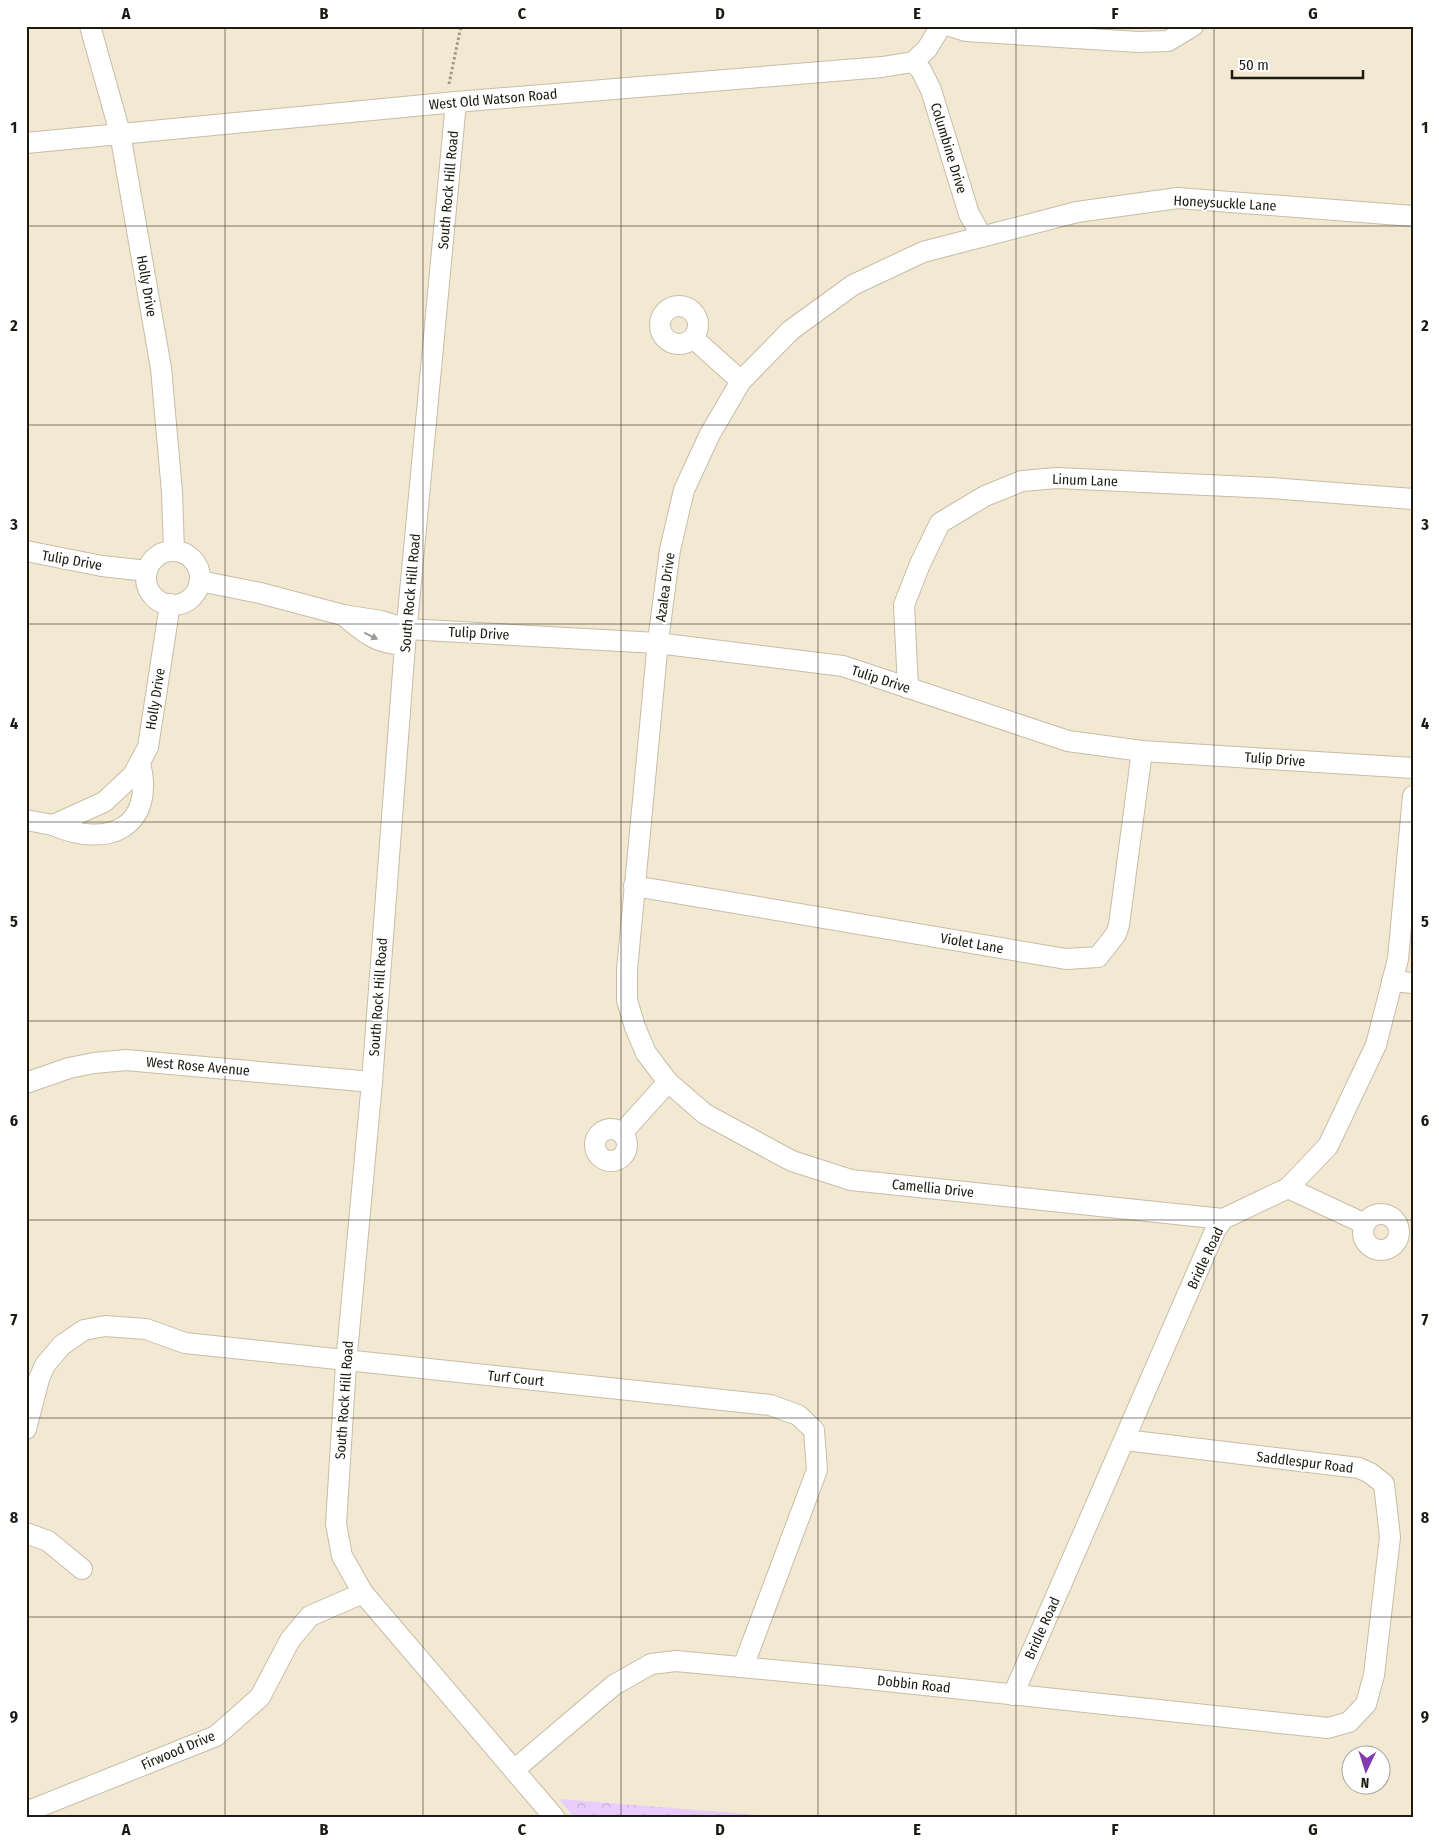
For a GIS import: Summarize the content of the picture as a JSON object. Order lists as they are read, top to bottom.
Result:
{
  "streets": {
    "street": [
      "West Old Watson Road",
      "Columbine Drive",
      "South Rock Hill Road",
      "Honeysuckle Lane",
      "Holly Drive",
      "Linum Lane",
      "Tulip Drive",
      "Azalea Drive",
      "Violet Lane",
      "West Rose Avenue",
      "Camellia Drive",
      "Bridle Road",
      "Turf Court",
      "Saddlespur Road",
      "Dobbin Road",
      "Firwood Drive"
    ]
  },
  "crossings": [
    ["West Old Watson Road", "Columbine Drive"],
    ["West Old Watson Road", "South Rock Hill Road"],
    ["West Old Watson Road", "Holly Drive"],
    ["Columbine Drive", "Honeysuckle Lane"],
    ["Columbine Drive", "Azalea Drive"],
    ["South Rock Hill Road", "Tulip Drive"],
    ["South Rock Hill Road", "West Rose Avenue"],
    ["South Rock Hill Road", "Turf Court"],
    ["South Rock Hill Road", "Dobbin Road"],
    ["South Rock Hill Road", "Firwood Drive"],
    ["Honeysuckle Lane", "Azalea Drive"],
    ["Holly Drive", "Tulip Drive"],
    ["Linum Lane", "Tulip Drive"],
    ["Tulip Drive", "Azalea Drive"],
    ["Tulip Drive", "Violet Lane"],
    ["Azalea Drive", "Violet Lane"],
    ["Azalea Drive", "Camellia Drive"],
    ["Camellia Drive", "Bridle Road"],
    ["Bridle Road", "Saddlespur Road"],
    ["Bridle Road", "Dobbin Road"],
    ["Turf Court", "Dobbin Road"],
    ["Saddlespur Road", "Dobbin Road"]
  ],
  "scale_bar": "50 m",
  "north": "bottom",
  "grid": {
    "columns": [
      "A",
      "B",
      "C",
      "D",
      "E",
      "F",
      "G"
    ],
    "rows": [
      "1",
      "2",
      "3",
      "4",
      "5",
      "6",
      "7",
      "8",
      "9"
    ]
  }
}
